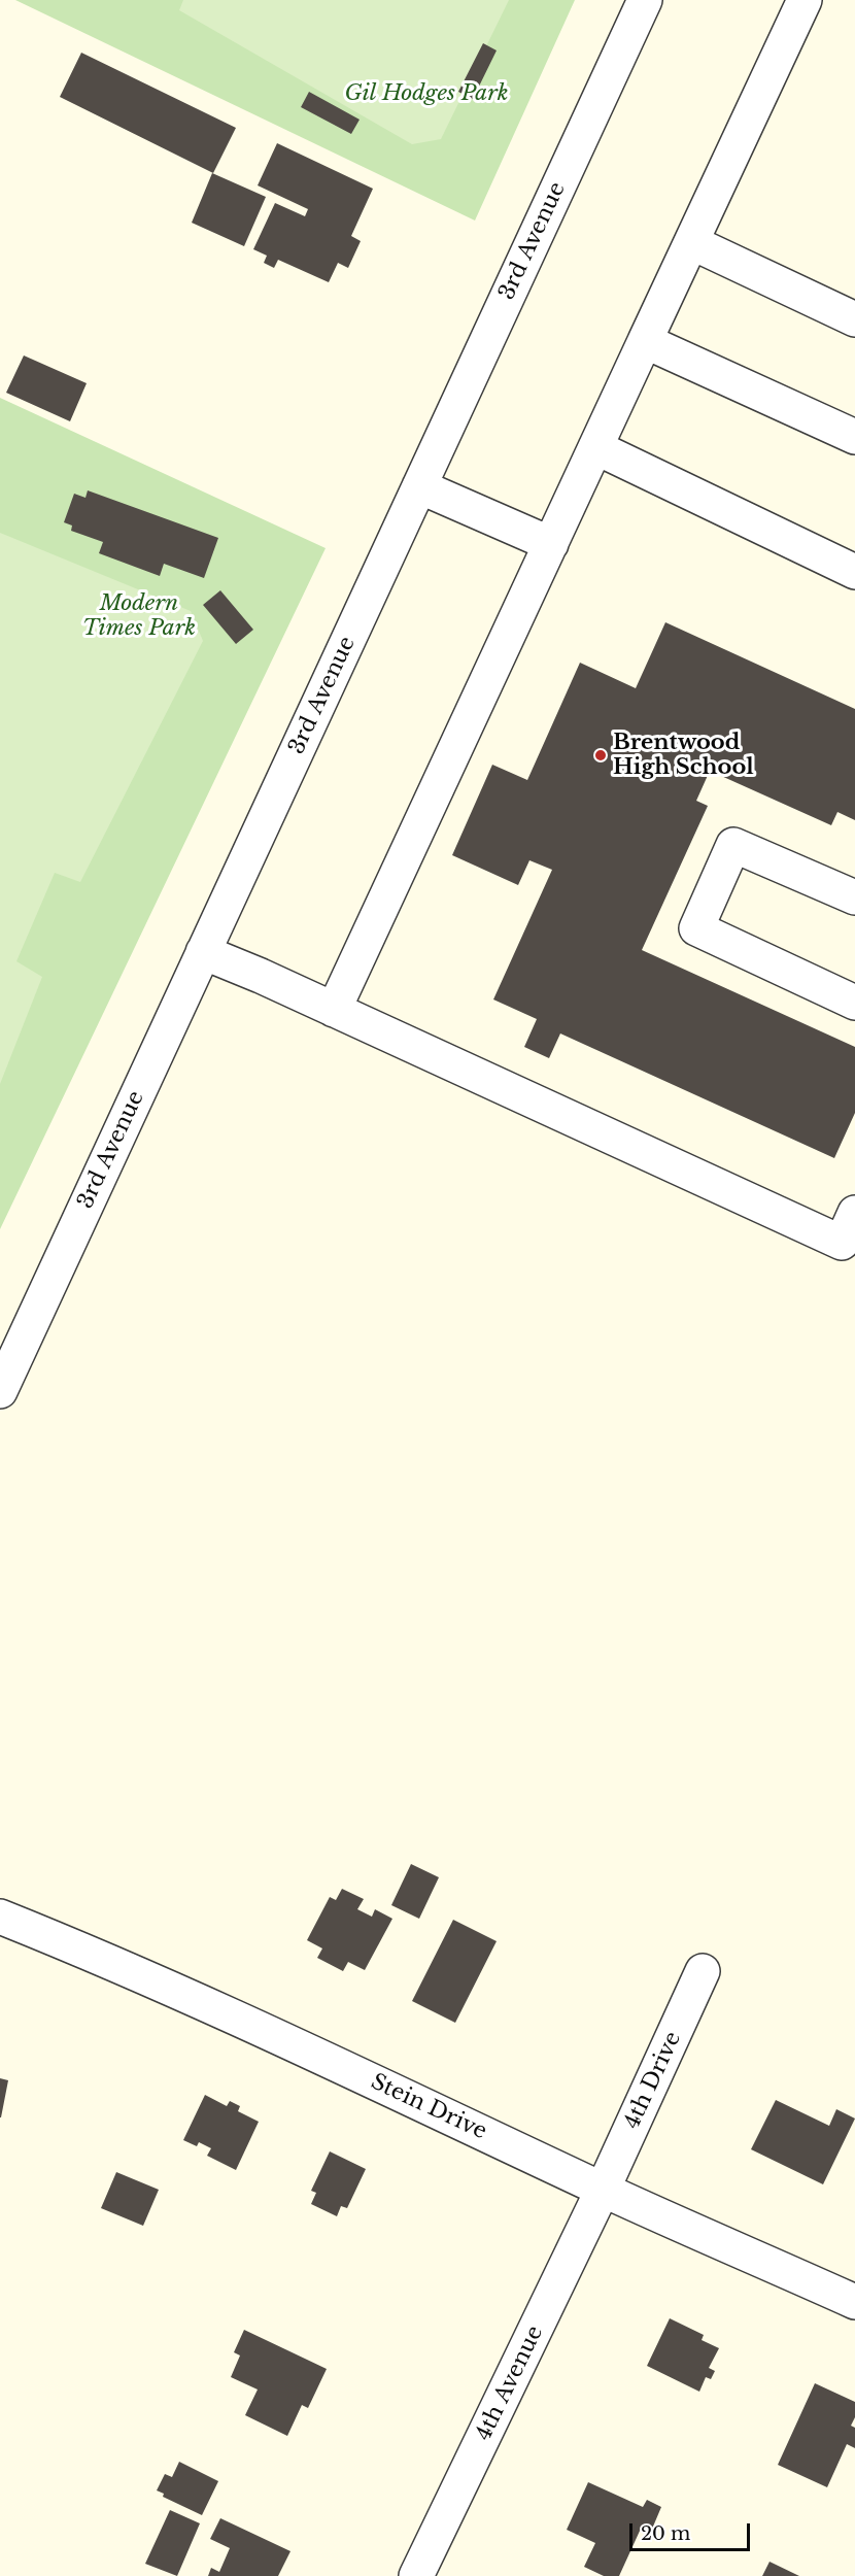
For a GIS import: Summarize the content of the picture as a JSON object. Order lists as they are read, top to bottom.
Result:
{
  "streets": {
    "street": [
      "3rd Avenue",
      "4th Drive",
      "Stein Drive",
      "4th Avenue"
    ]
  },
  "crossings": [
    ["4th Drive", "Stein Drive"],
    ["4th Drive", "4th Avenue"],
    ["Stein Drive", "4th Avenue"]
  ],
  "parks": ["Gil Hodges Park", "Modern Times Park"],
  "places": ["Brentwood High School"],
  "scale_bar": "20 m"
}
